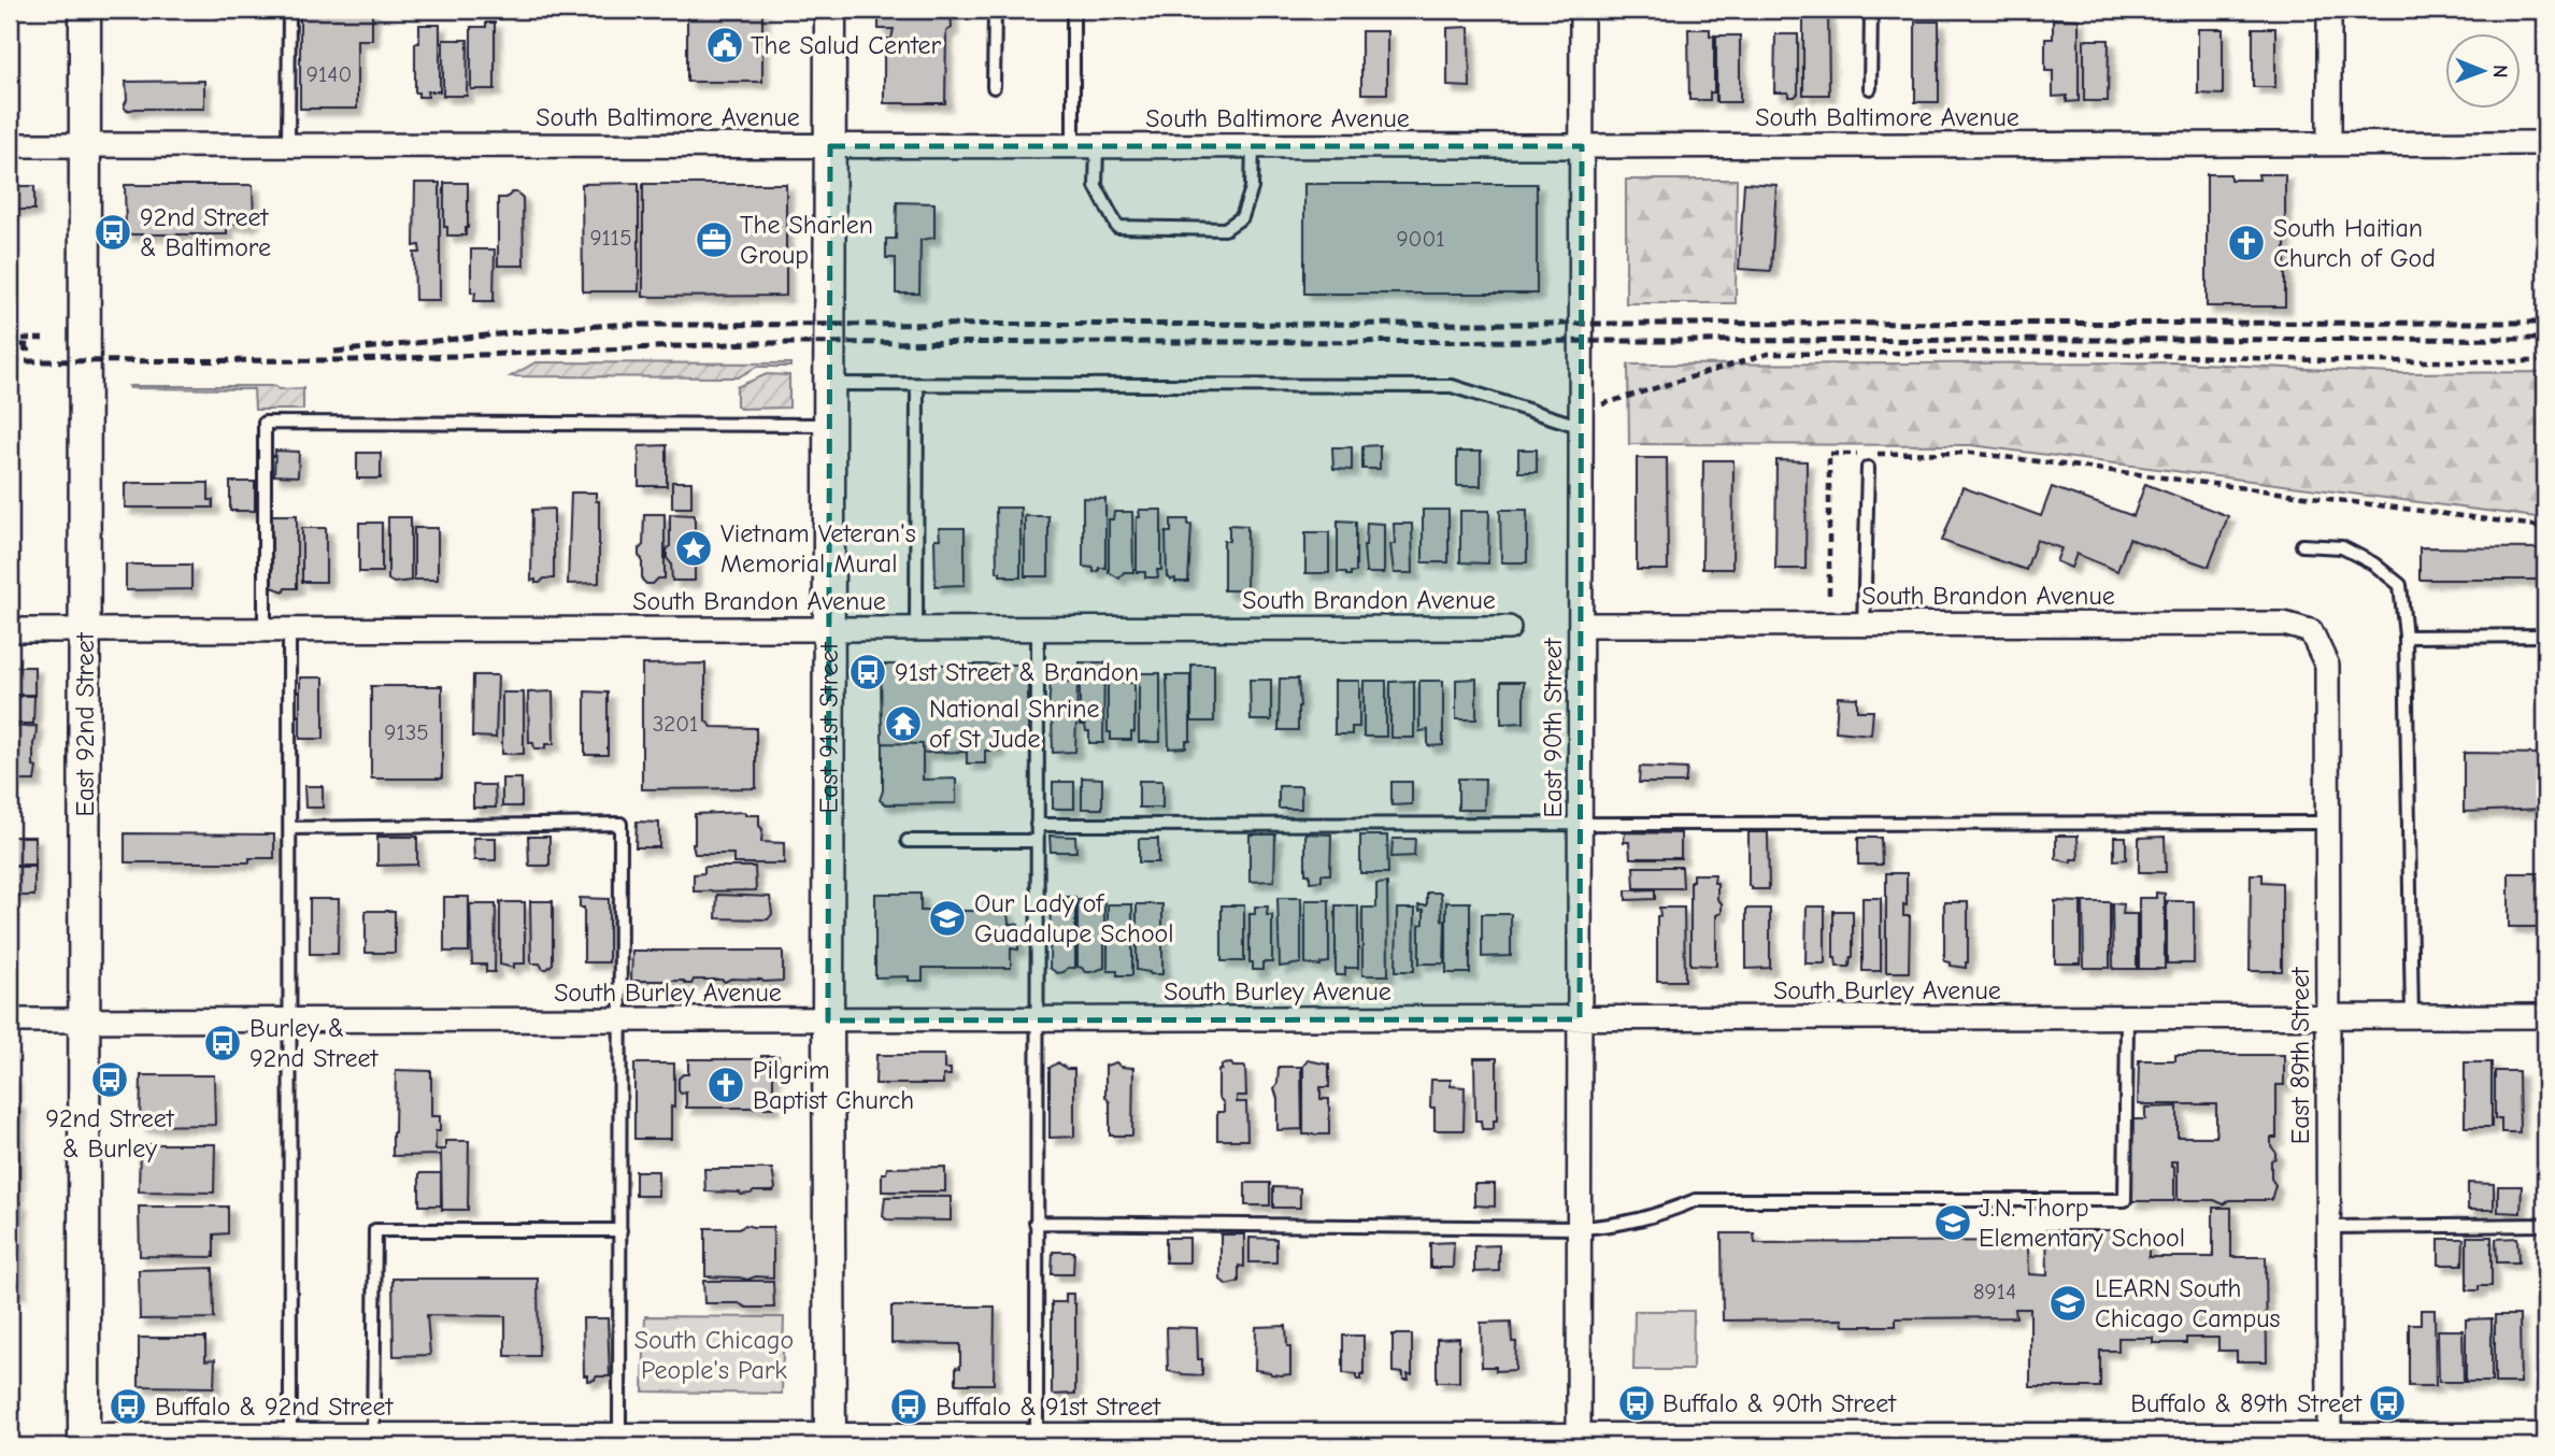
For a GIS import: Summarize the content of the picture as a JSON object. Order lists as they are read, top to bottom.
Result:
{
  "streets": {
    "street": [
      "South Baltimore Avenue",
      "South Brandon Avenue",
      "East 92nd Street",
      "East 91st Street",
      "East 90th Street",
      "South Burley Avenue",
      "East 89th Street"
    ]
  },
  "crossings": [
    ["South Baltimore Avenue", "East 92nd Street"],
    ["South Baltimore Avenue", "East 91st Street"],
    ["South Baltimore Avenue", "East 90th Street"],
    ["South Brandon Avenue", "East 92nd Street"],
    ["South Brandon Avenue", "East 91st Street"],
    ["South Brandon Avenue", "East 90th Street"],
    ["South Brandon Avenue", "East 89th Street"],
    ["East 92nd Street", "East 91st Street"],
    ["East 92nd Street", "East 90th Street"],
    ["East 92nd Street", "South Burley Avenue"],
    ["East 92nd Street", "East 89th Street"],
    ["East 91st Street", "South Burley Avenue"],
    ["East 90th Street", "South Burley Avenue"],
    ["South Burley Avenue", "East 89th Street"]
  ],
  "parks": ["South Chicago People's Park"],
  "places": {
    "public building": ["The Salud Center"],
    "bus stop": [
      "92nd Street & Baltimore",
      "91st Street & Brandon",
      "Burley & 92nd Street",
      "92nd Street & Burley",
      "Buffalo & 90th Street",
      "Buffalo & 89th Street",
      "Buffalo & 92nd Street",
      "Buffalo & 91st Street"
    ],
    "office": ["The Sharlen Group"],
    "church": ["South Haitian Church of God", "Pilgrim Baptist Church"],
    "place": ["Vietnam Veteran's Memorial Mural"],
    "temple": ["National Shrine of St Jude"],
    "school or university": ["Our Lady of Guadalupe School", "J.N. Thorp Elementary School", "LEARN South Chicago Campus"]
  },
  "house_numbers": [
    "9140",
    "9115",
    "9001",
    "3201",
    "9135",
    "8914"
  ],
  "north": "right"
}
